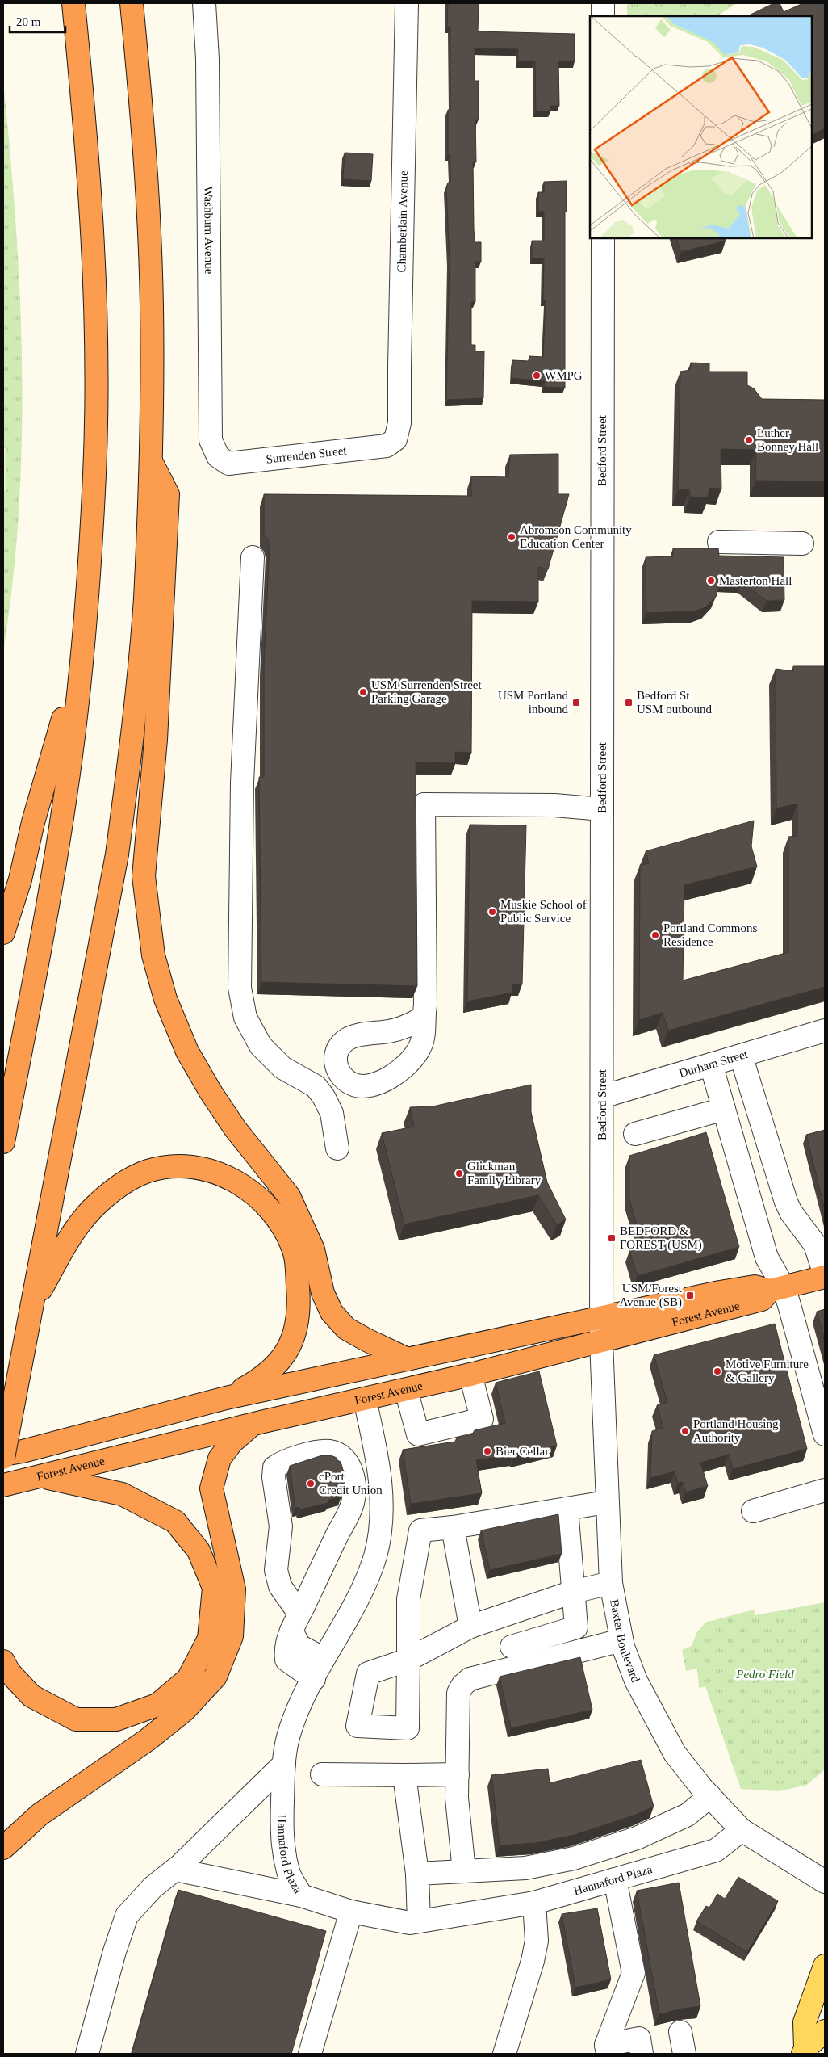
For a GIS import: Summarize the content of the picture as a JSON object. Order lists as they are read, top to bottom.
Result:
{
  "streets": {
    "highway": ["Forest Avenue"],
    "street": [
      "Chamberlain Avenue",
      "Washburn Avenue",
      "Bedford Street",
      "Surrenden Street",
      "Durham Street",
      "Baxter Boulevard",
      "Hannaford Plaza"
    ]
  },
  "crossings": [
    ["Chamberlain Avenue", "Surrenden Street"],
    ["Washburn Avenue", "Surrenden Street"],
    ["Bedford Street", "Durham Street"],
    ["Bedford Street", "Forest Avenue"],
    ["Bedford Street", "Baxter Boulevard"],
    ["Forest Avenue", "Baxter Boulevard"],
    ["Forest Avenue", "Hannaford Plaza"],
    ["Baxter Boulevard", "Hannaford Plaza"]
  ],
  "parks": ["Pedro Field"],
  "places": {
    "other": [
      "WMPG",
      "Luther Bonney Hall",
      "Abromson Community Education Center",
      "Masterton Hall",
      "USM Surrenden Street Parking Garage",
      "Muskie School of Public Service",
      "Portland Commons Residence",
      "Glickman Family Library",
      "Motive Furniture & Gallery",
      "Portland Housing Authority",
      "Bier Cellar",
      "cPort Credit Union"
    ],
    "transit": [
      "USM Portland inbound",
      "Bedford St USM outbound",
      "BEDFORD & FOREST (USM)",
      "USM/Forest Avenue (SB)"
    ]
  },
  "scale_bar": "20 m"
}
